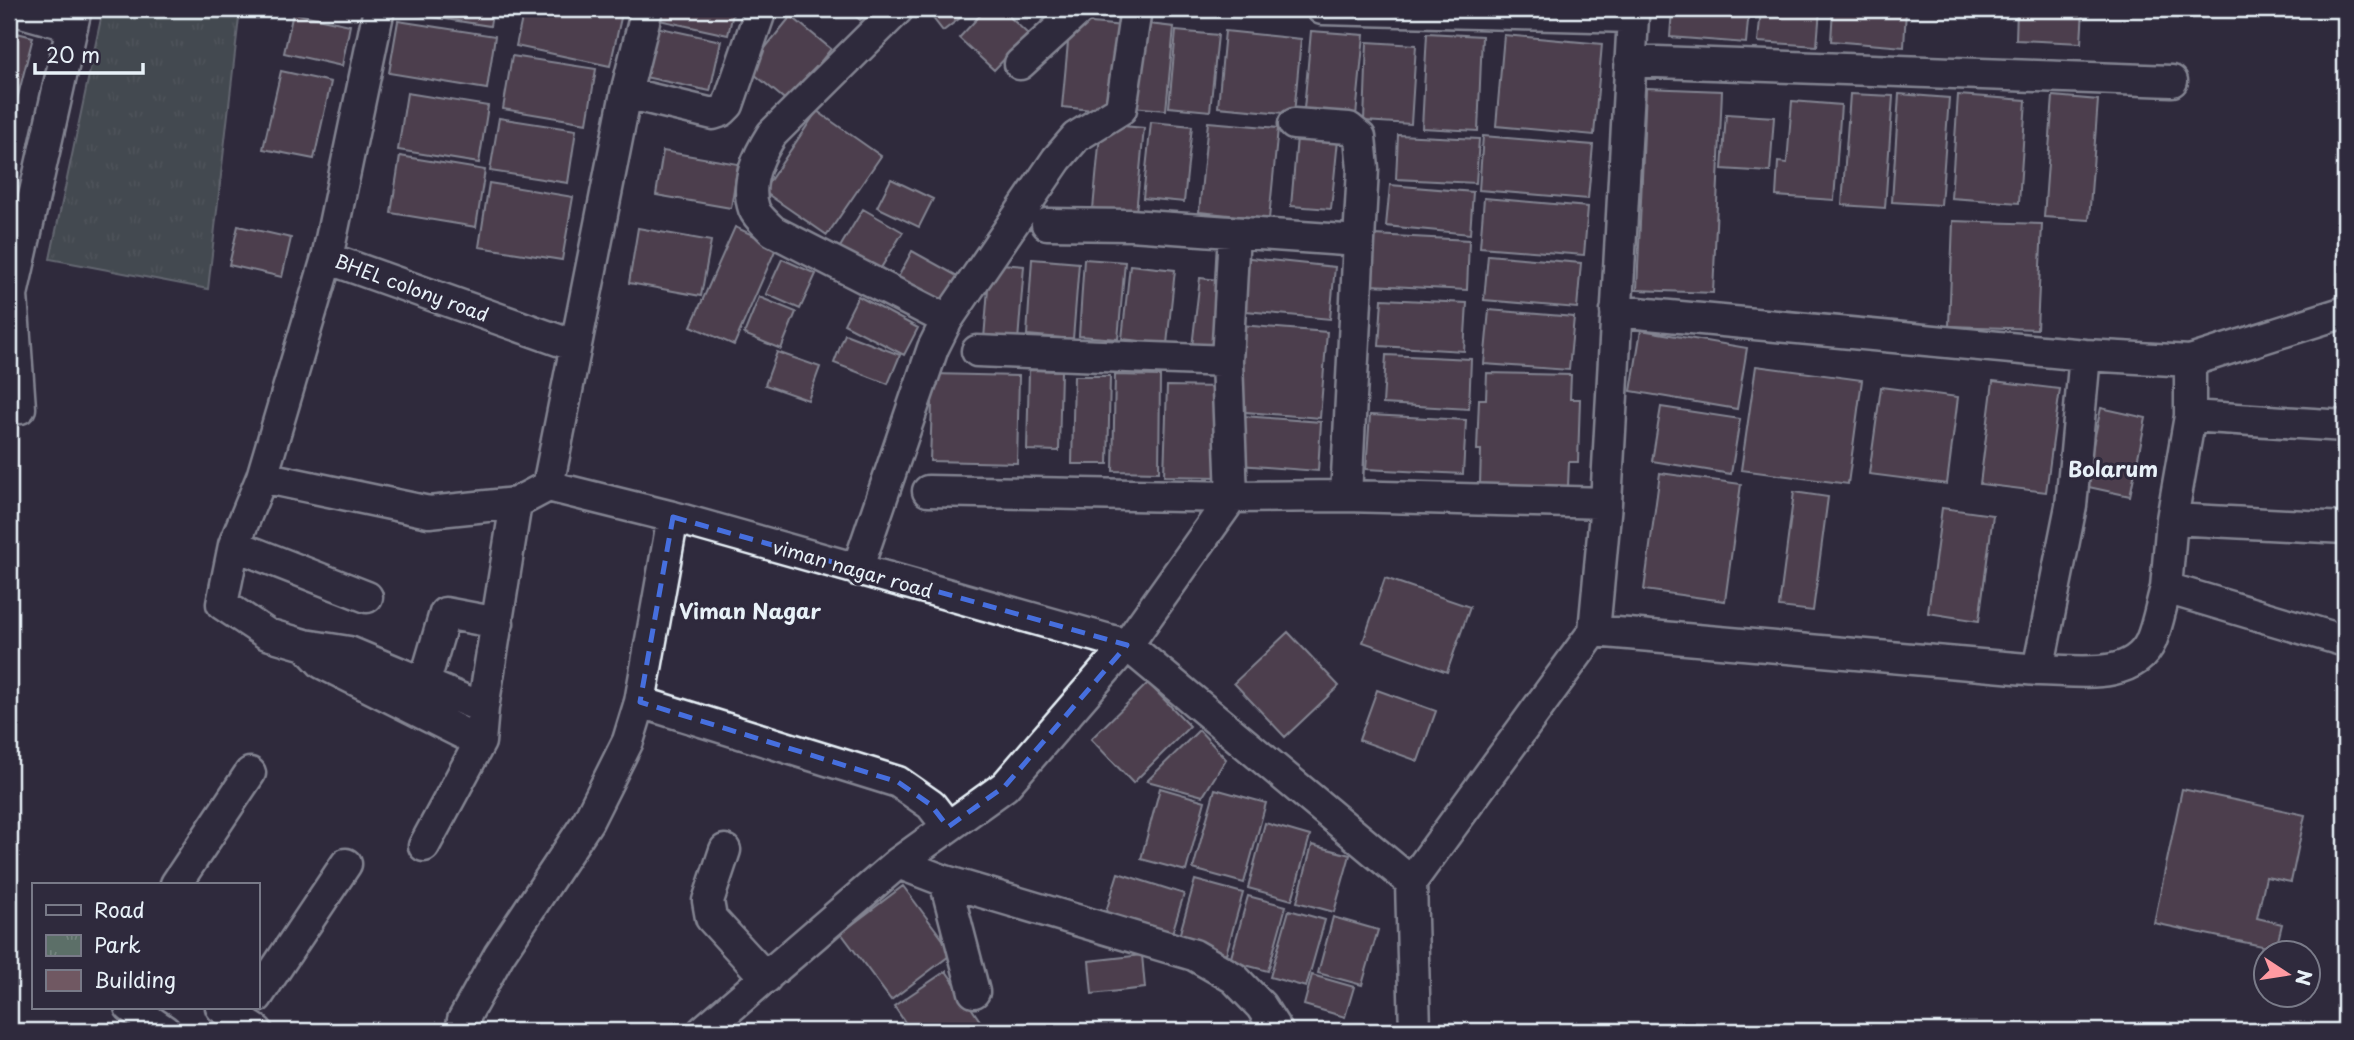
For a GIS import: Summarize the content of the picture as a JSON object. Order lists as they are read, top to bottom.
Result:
{
  "streets": {
    "street": ["BHEL colony road", "viman nagar road"]
  },
  "districts": ["Bolarum", "Viman Nagar"],
  "legend": ["Road", "Park", "Building"],
  "scale_bar": "20 m",
  "north": "right"
}
